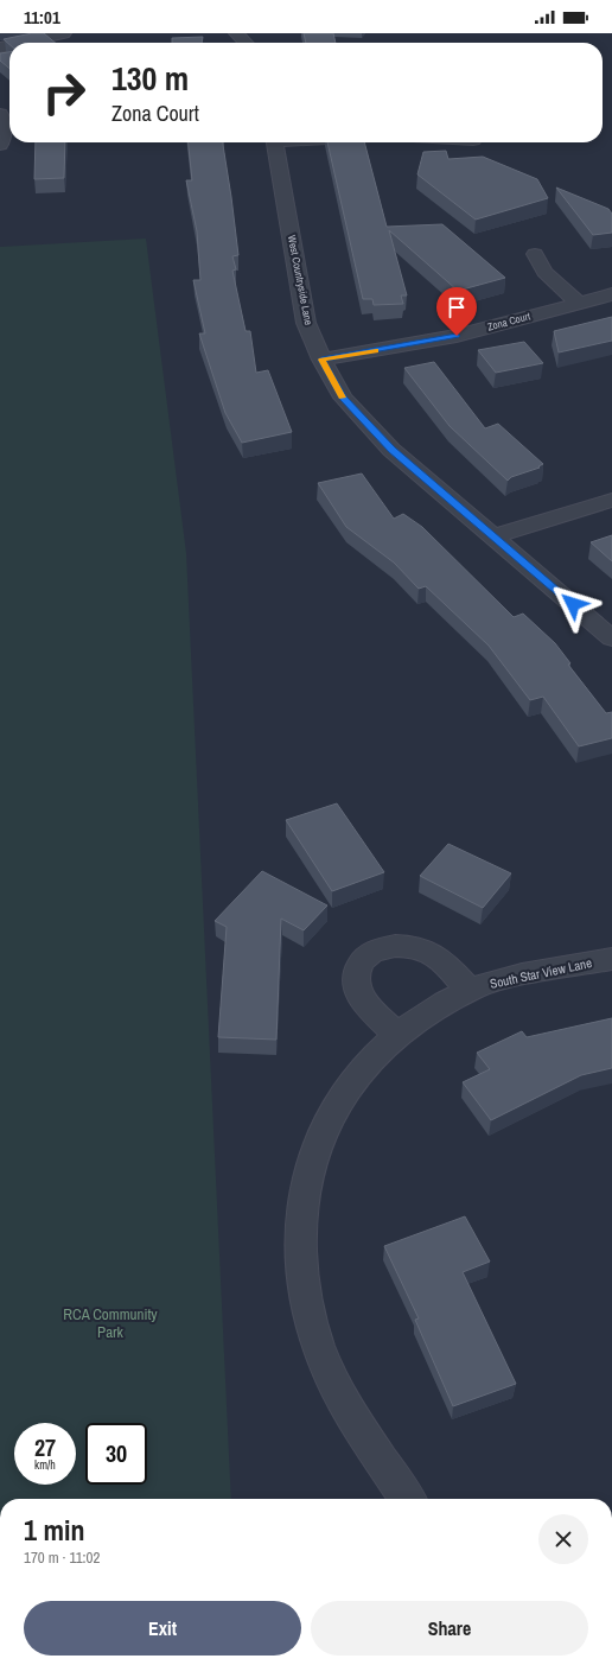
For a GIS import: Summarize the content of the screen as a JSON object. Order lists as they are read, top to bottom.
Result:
{
  "streets": {
    "street": ["West Countryside Lane", "Zona Court", "South Star View Lane"]
  },
  "crossings": [
    ["West Countryside Lane", "Zona Court"]
  ],
  "parks": ["RCA Community Park"],
  "page": {
    "status": "11:01",
    "turn": ["130 m", "Zona Court"],
    "speed": "27 km/h",
    "limit": "30",
    "heading": ["1 min", "170 m · 11:02"],
    "buttons": ["Exit", "Share"]
  }
}
